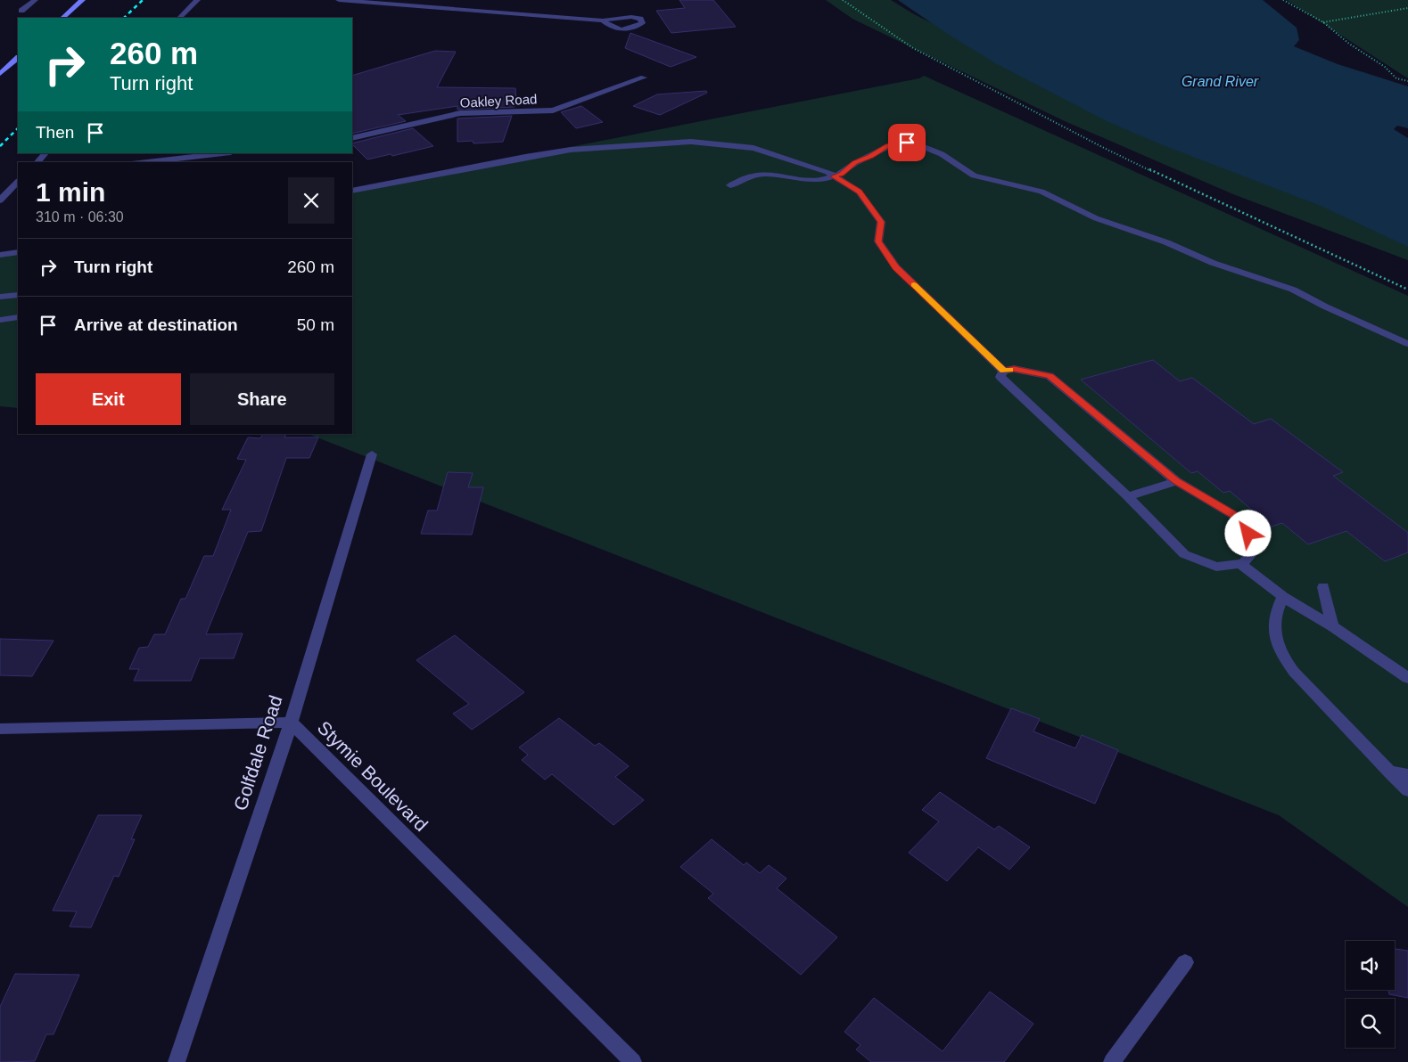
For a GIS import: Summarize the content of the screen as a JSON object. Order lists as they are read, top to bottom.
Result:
{
  "streets": {
    "street": ["Oakley Road", "Golfdale Road", "Stymie Boulevard"]
  },
  "crossings": [
    ["Golfdale Road", "Stymie Boulevard"]
  ],
  "water": ["Grand River"],
  "page": {
    "turn": ["260 m", "Turn right"],
    "then": "Then",
    "heading": ["1 min", "310 m · 06:30"],
    "list": [
      {
        "name": "Turn right",
        "value": "260 m"
      },
      {
        "name": "Arrive at destination",
        "value": "50 m"
      }
    ],
    "buttons": ["Exit", "Share"]
  }
}
